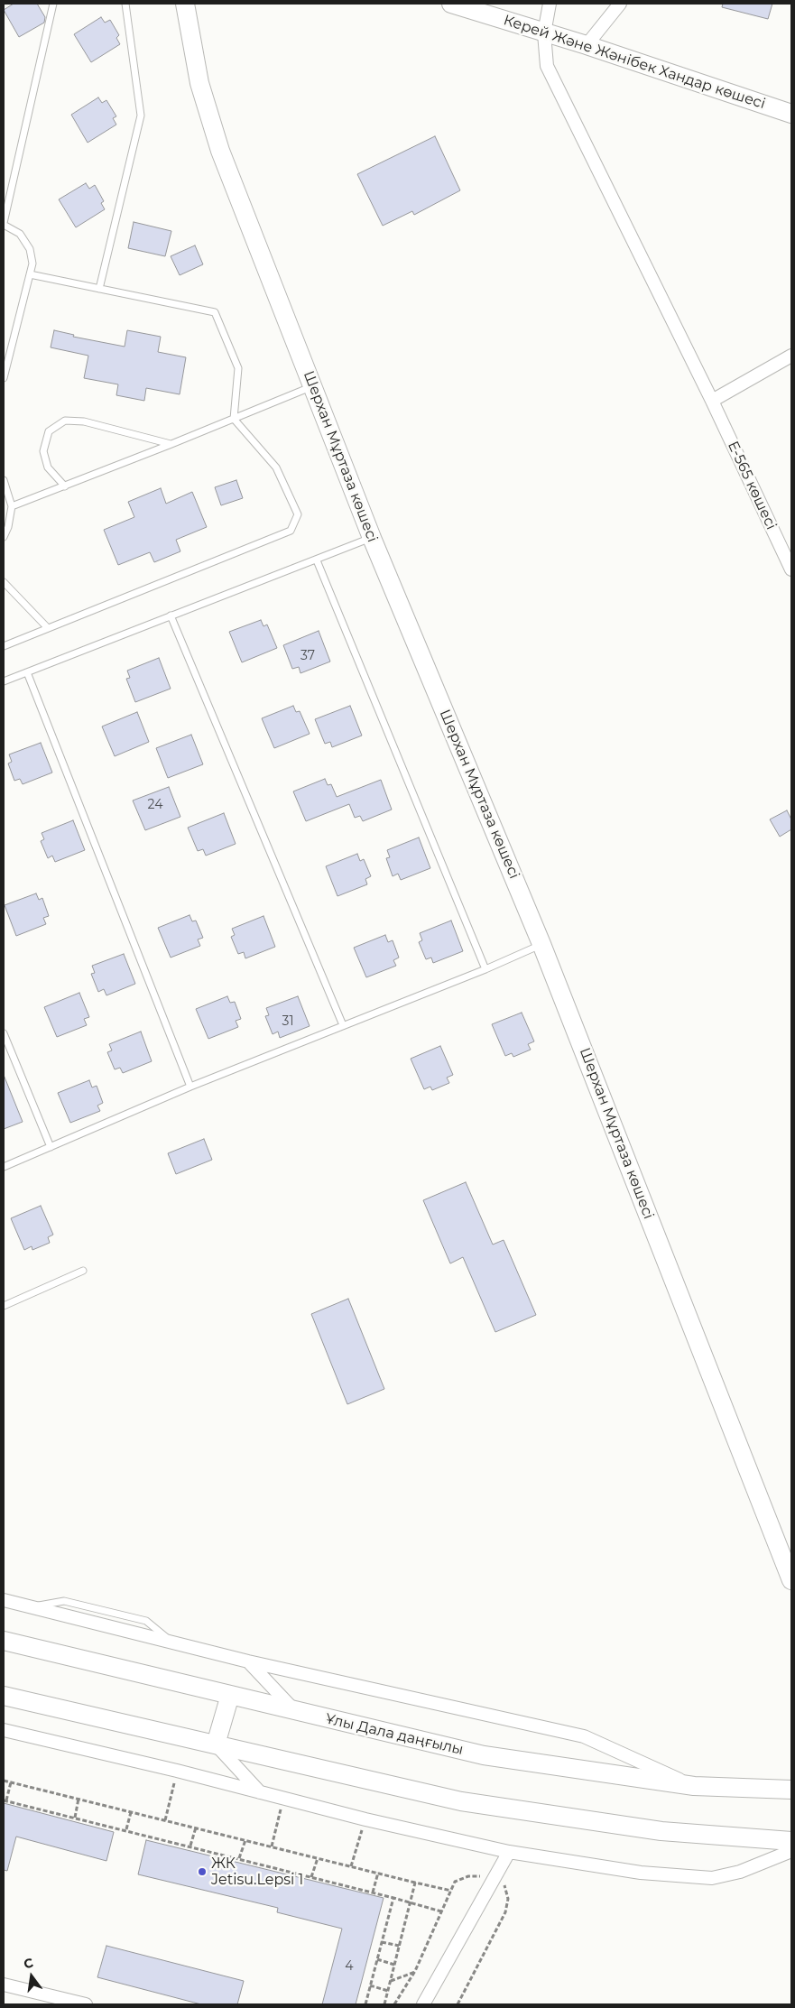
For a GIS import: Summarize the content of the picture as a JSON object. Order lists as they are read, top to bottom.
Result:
{
  "streets": {
    "main road": ["Керей Және Жәнібек Хандар көшесі", "Шерхан Мұртаза көшесі", "Ұлы Дала даңғылы"],
    "street": ["Е-565 көшесі"]
  },
  "crossings": [
    ["Керей Және Жәнібек Хандар көшесі", "Е-565 көшесі"]
  ],
  "places": ["ЖК Jetisu.Lepsi 1"],
  "house_numbers": [
    "37",
    "24",
    "31",
    "4"
  ],
  "north": "top"
}
